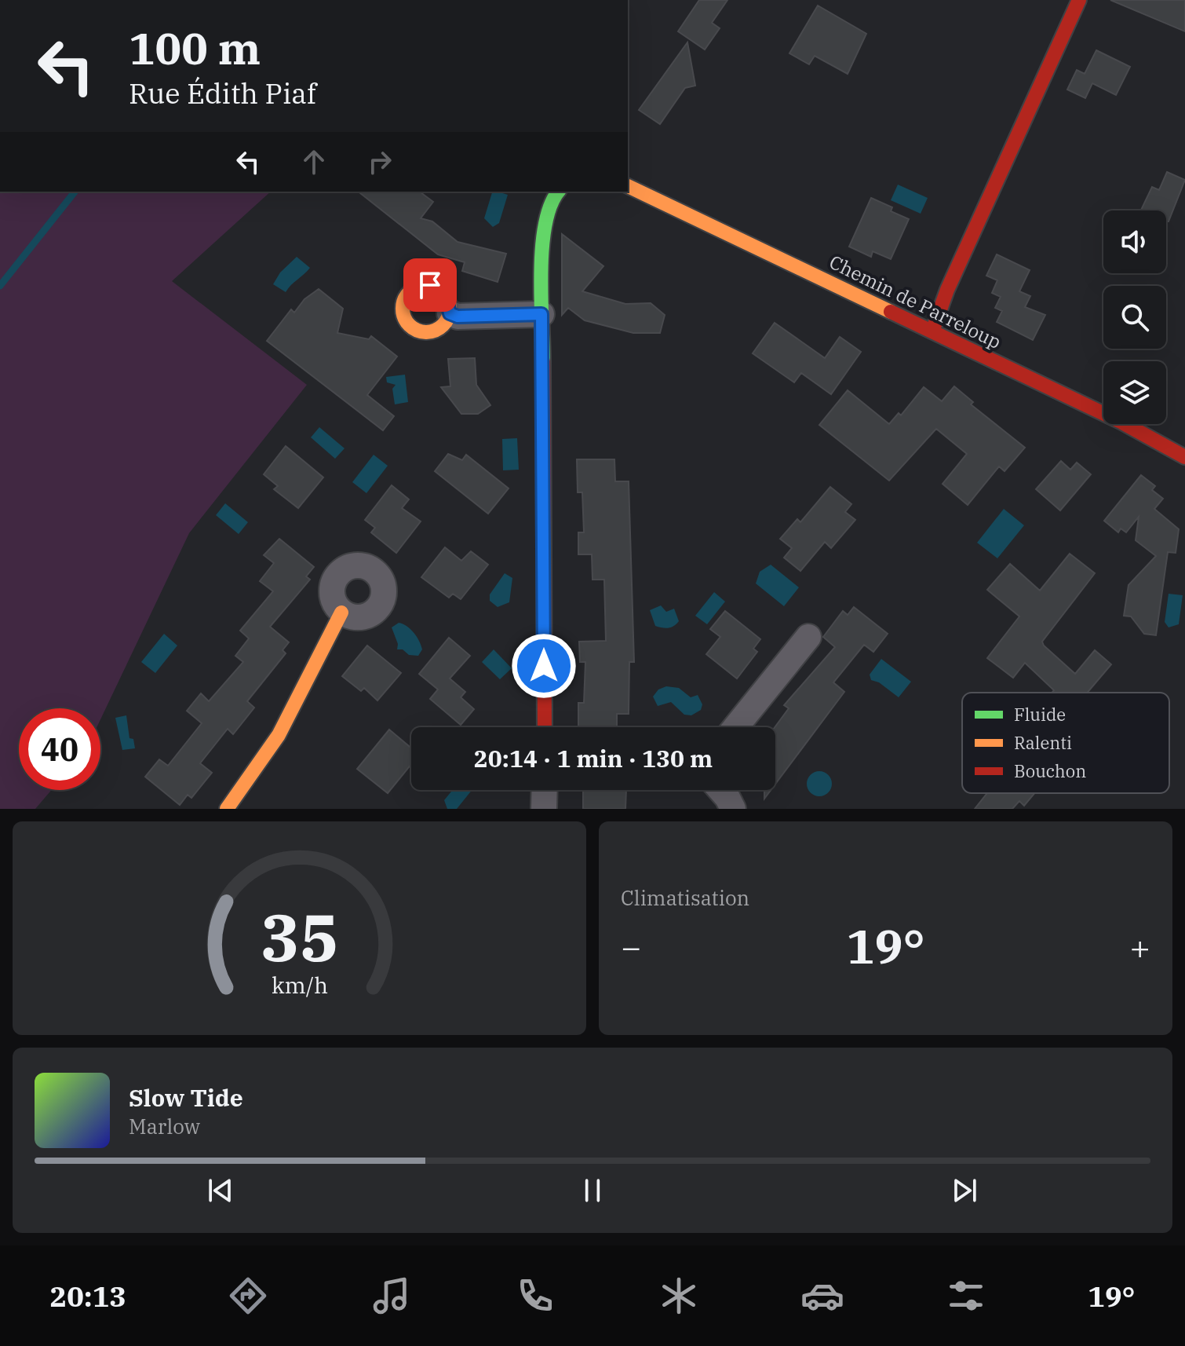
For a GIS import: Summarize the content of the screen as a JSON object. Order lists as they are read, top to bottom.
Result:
{
  "streets": {
    "street": ["Chemin de Parreloup"]
  },
  "legend": ["Fluide", "Ralenti", "Bouchon"],
  "page": {
    "turn": ["100 m", "Rue Édith Piaf"],
    "limit": "40",
    "trip": "20:14 · 1 min · 130 m",
    "tile": "Climatisation",
    "heat": ["−", "19°", "+"],
    "song": ["Slow Tide", "Marlow"],
    "tabs": ["20:13", "19°"],
    "gauge": ["35", "km/h"]
  }
}
